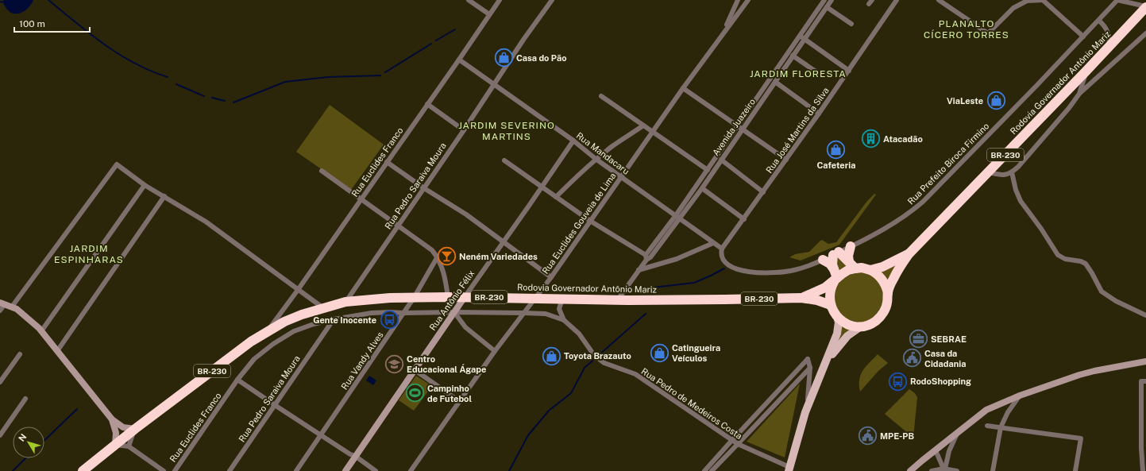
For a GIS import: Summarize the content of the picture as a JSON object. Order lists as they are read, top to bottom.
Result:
{
  "streets": {
    "highway": ["Rodovia Governador Antônio Mariz", "BR-230"],
    "main road": ["Rua Antônio Félix"],
    "street": [
      "Avenida Juazeiro",
      "Rua José Martins da Silva",
      "Rua Mandacaru",
      "Rua Euclides Franco",
      "Rua Prefeito Biroca Firmino",
      "Rua Pedro Saraiva Moura",
      "Rua Euclides Gouveia de Lima",
      "Rua Vandy Alves",
      "Rua Pedro de Medeiros Costa"
    ]
  },
  "crossings": [
    ["Rodovia Governador Antônio Mariz", "Avenida Juazeiro"],
    ["Rodovia Governador Antônio Mariz", "Rua Euclides Franco"],
    ["Rodovia Governador Antônio Mariz", "Rua Prefeito Biroca Firmino"],
    ["Rodovia Governador Antônio Mariz", "Rua Pedro Saraiva Moura"],
    ["Rodovia Governador Antônio Mariz", "Rua Euclides Gouveia de Lima"],
    ["Rodovia Governador Antônio Mariz", "Rua Antônio Félix"],
    ["Rodovia Governador Antônio Mariz", "Rua Vandy Alves"],
    ["Avenida Juazeiro", "Rua Mandacaru"],
    ["Rua José Martins da Silva", "Rua Mandacaru"],
    ["Rua Mandacaru", "Rua Euclides Franco"],
    ["Rua Mandacaru", "Rua Prefeito Biroca Firmino"],
    ["Rua Mandacaru", "Rua Pedro Saraiva Moura"],
    ["Rua Mandacaru", "Rua Euclides Gouveia de Lima"],
    ["Rua Mandacaru", "Rua Antônio Félix"],
    ["Rua Euclides Franco", "Rua Pedro Saraiva Moura"],
    ["Rua Euclides Franco", "Rua Euclides Gouveia de Lima"],
    ["Rua Euclides Franco", "Rua Antônio Félix"],
    ["Rua Euclides Franco", "Rua Vandy Alves"],
    ["Rua Euclides Franco", "Rua Pedro de Medeiros Costa"],
    ["Rua Euclides Gouveia de Lima", "Rua Pedro de Medeiros Costa"]
  ],
  "districts": [
    "PLANALTO CÍCERO TORRES",
    "JARDIM FLORESTA",
    "JARDIM SEVERINO MARTINS",
    "JARDIM ESPINHARAS"
  ],
  "places": {
    "shop": [
      "Casa do Pão",
      "ViaLeste",
      "Cafeteria",
      "Catingueira Veículos",
      "Toyota Brazauto"
    ],
    "building": ["Atacadão"],
    "bar": ["Neném Variedades"],
    "bus stop": ["Gente Inocente", "RodoShopping"],
    "office": ["SEBRAE"],
    "public building": ["Casa da Cidadania", "MPE-PB"],
    "school or university": ["Centro Educacional Ágape"],
    "sports": ["Campinho de Futebol"]
  },
  "scale_bar": "100 m",
  "north": "top left"
}
